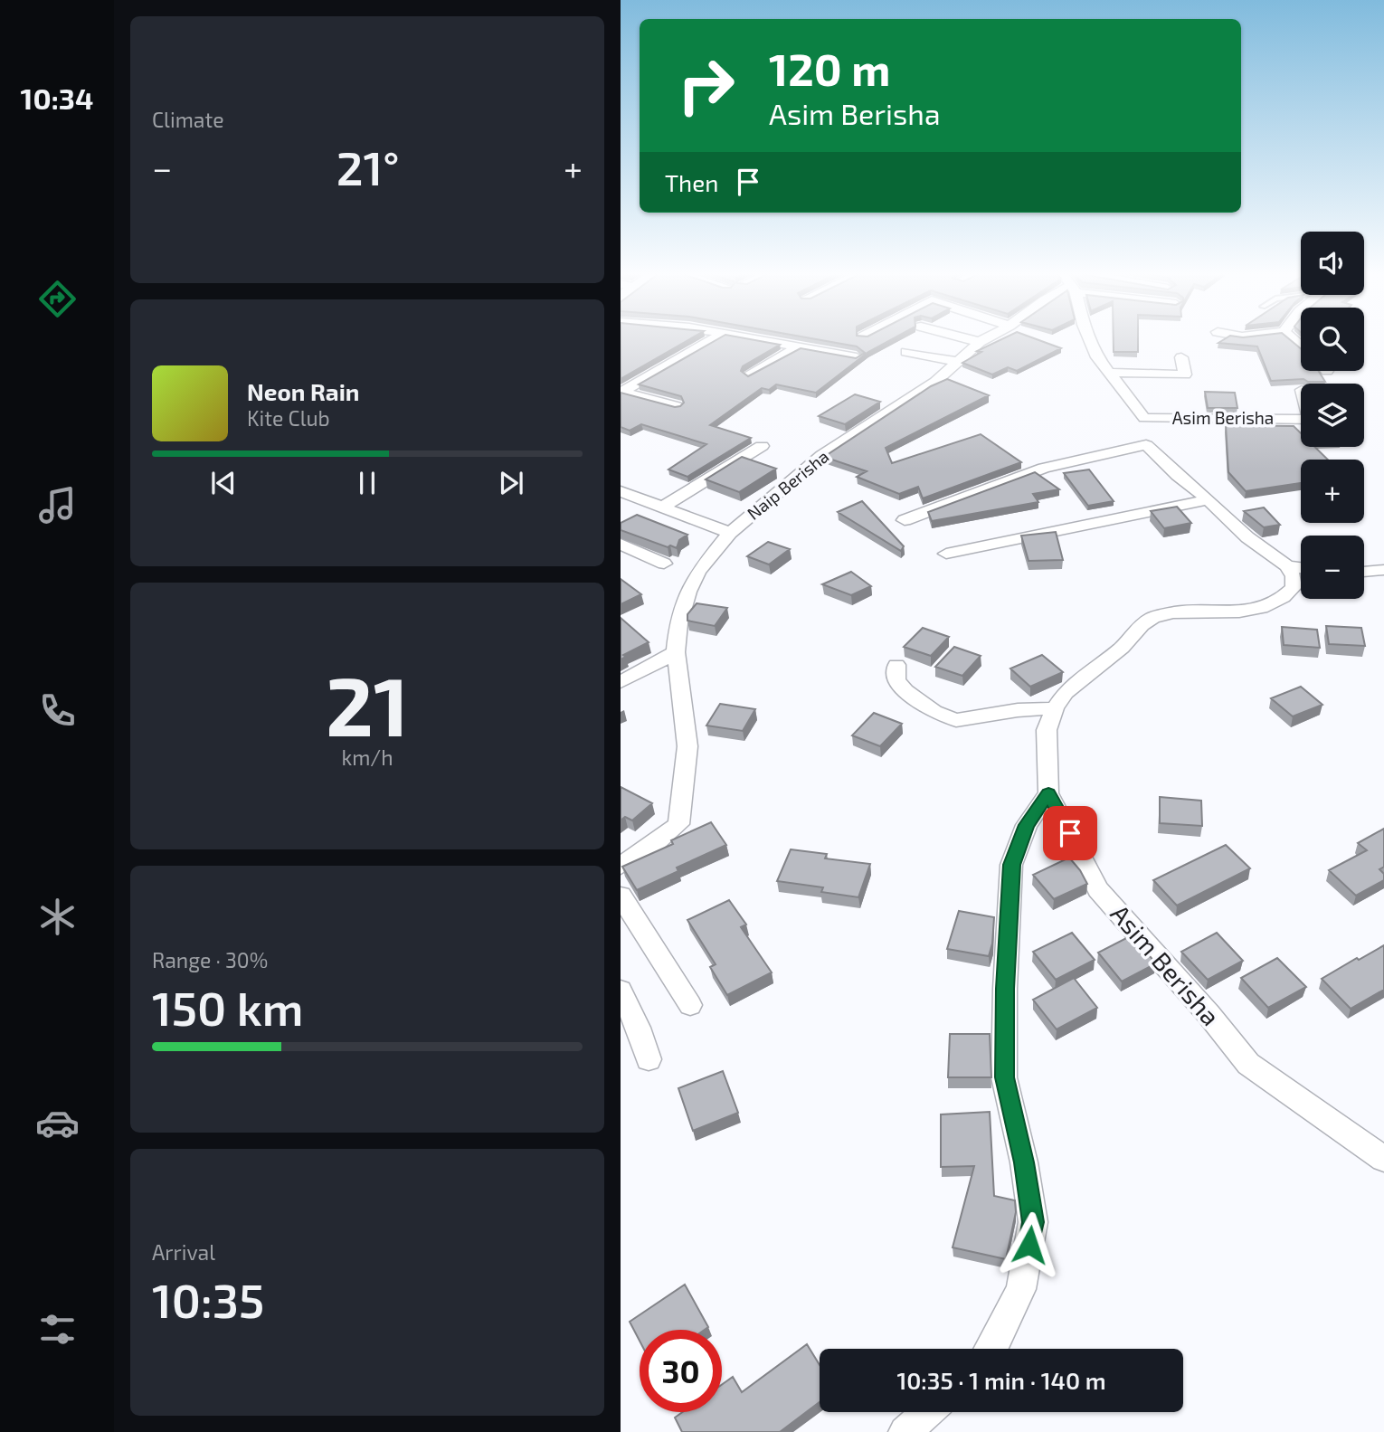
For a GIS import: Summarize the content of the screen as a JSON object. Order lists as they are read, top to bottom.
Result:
{
  "streets": {
    "street": ["Asim Berisha", "Naip Berisha"]
  },
  "page": {
    "tabs": "10:34",
    "tile": [
      "Climate",
      ["21", "km/h"],
      ["Range · 30%", "150 km"],
      ["Arrival", "10:35"]
    ],
    "turn": ["120 m", "Asim Berisha"],
    "heat": ["−", "21°", "+"],
    "then": "Then",
    "map_buttons": ["+", "−"],
    "song": ["Neon Rain", "Kite Club"],
    "limit": "30",
    "trip": "10:35 · 1 min · 140 m"
  }
}
